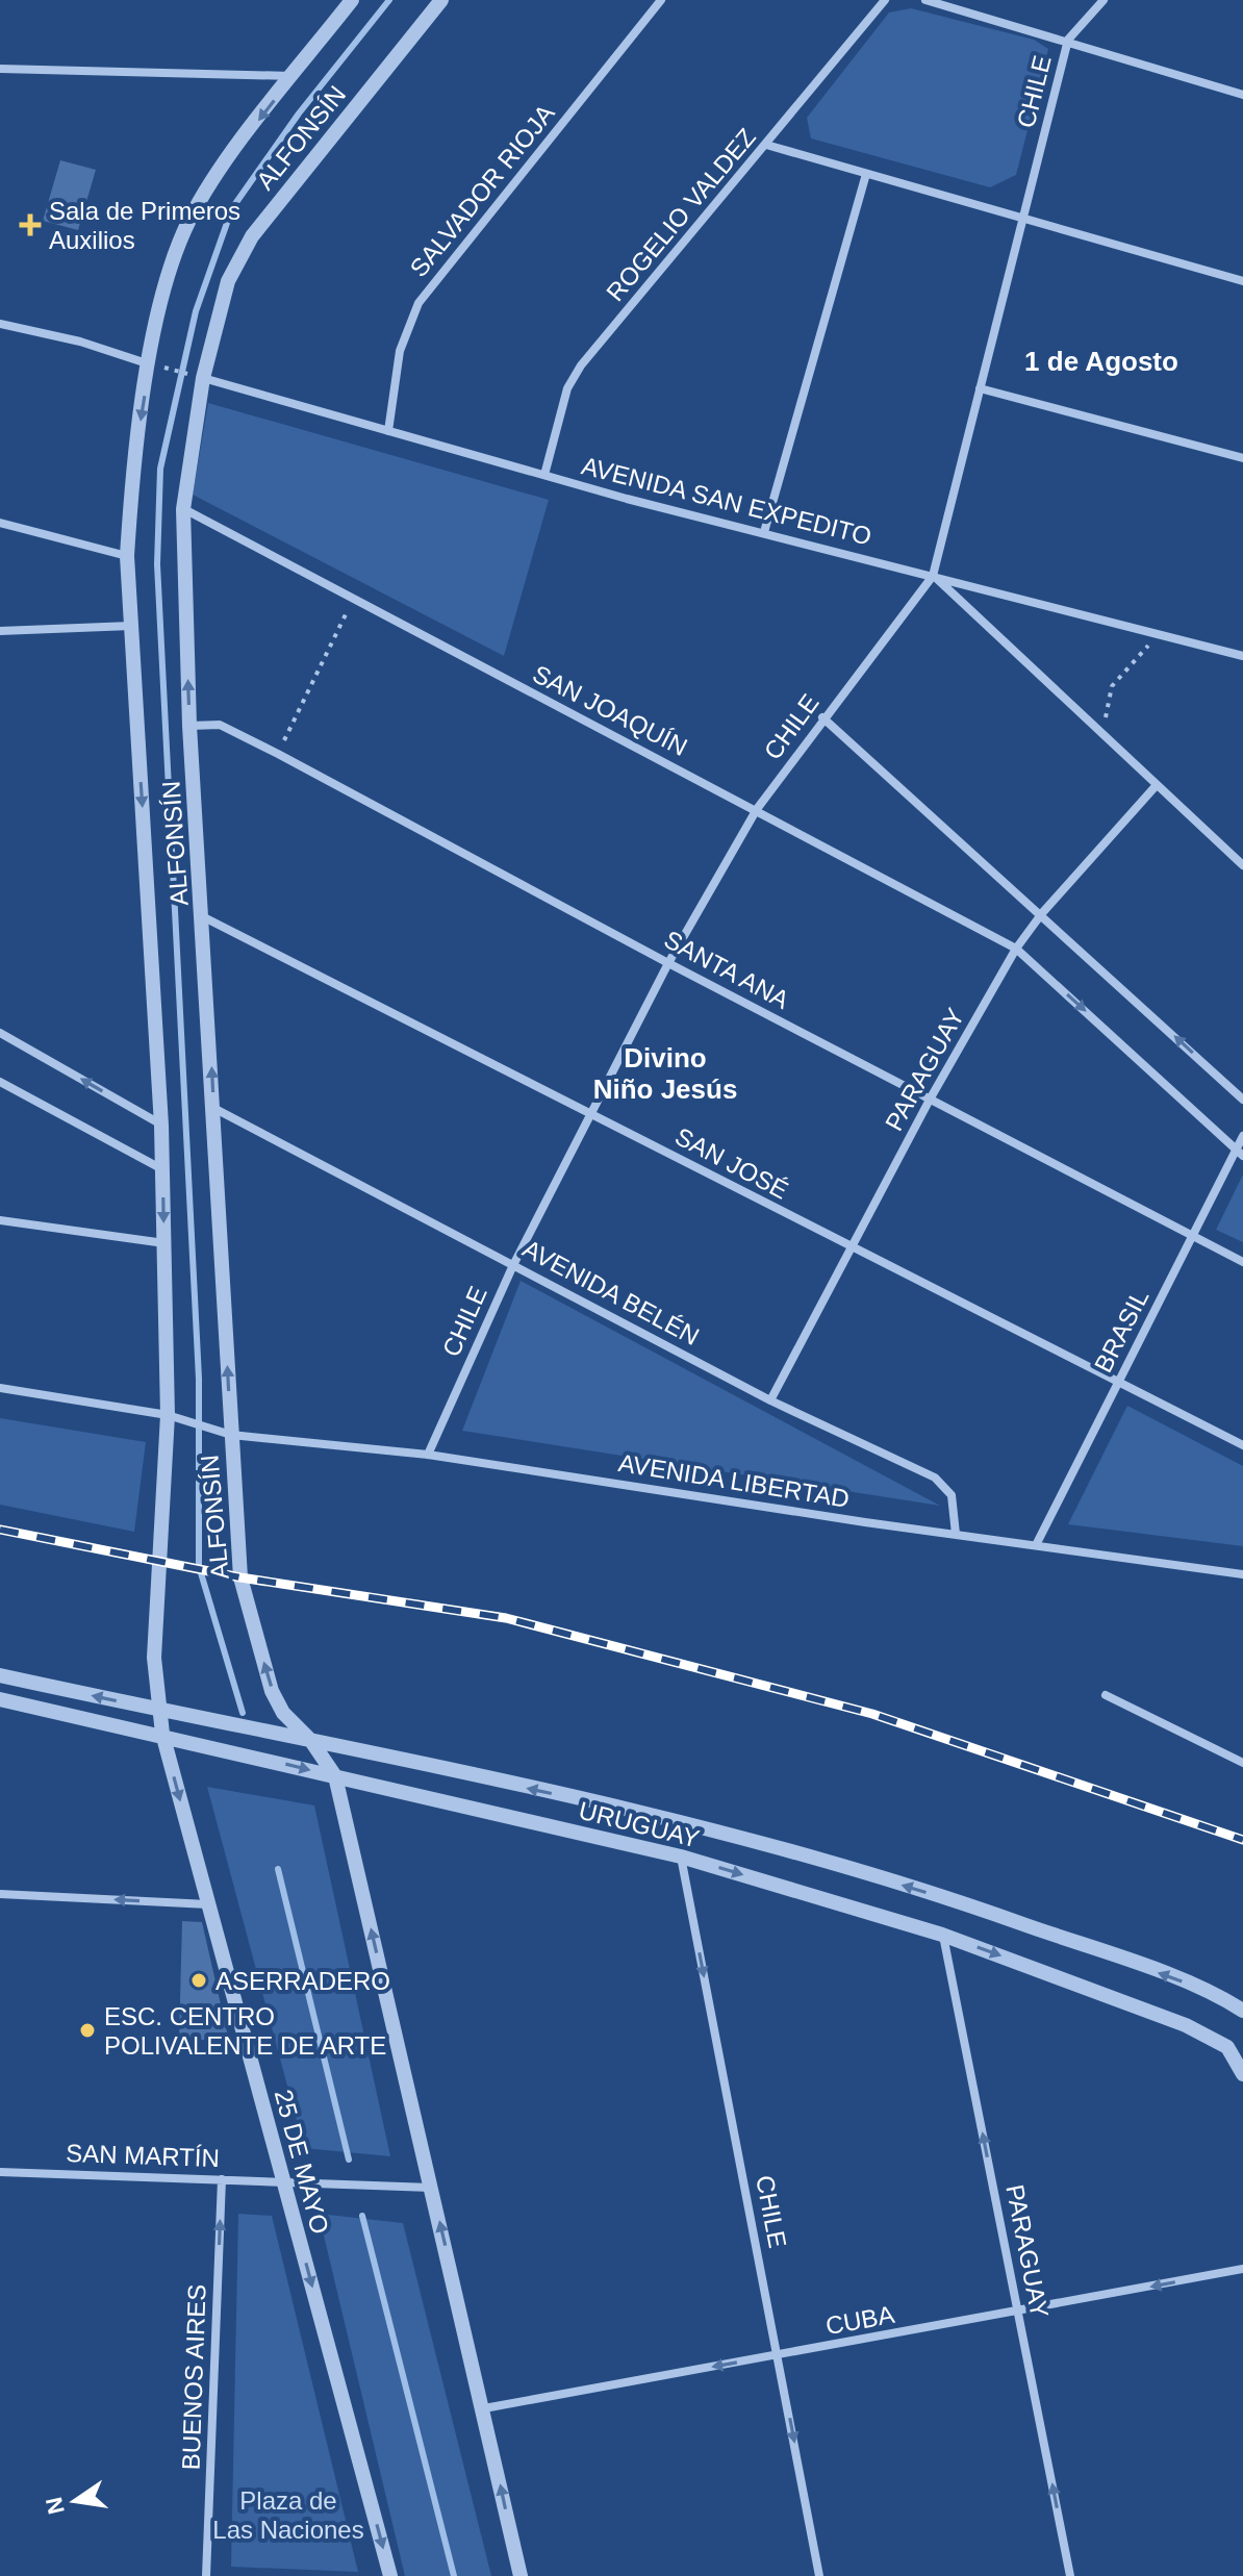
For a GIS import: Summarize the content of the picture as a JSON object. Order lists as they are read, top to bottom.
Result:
{
  "streets": {
    "street": [
      "CHILE",
      "ALFONSÍN",
      "SALVADOR RIOJA",
      "ROGELIO VALDEZ",
      "AVENIDA SAN EXPEDITO",
      "SAN JOAQUÍN",
      "SANTA ANA",
      "PARAGUAY",
      "SAN JOSÉ",
      "AVENIDA BELÉN",
      "BRASIL",
      "AVENIDA LIBERTAD",
      "URUGUAY",
      "SAN MARTÍN",
      "25 DE MAYO",
      "CUBA",
      "BUENOS AIRES"
    ]
  },
  "crossings": [
    ["CHILE", "AVENIDA SAN EXPEDITO"],
    ["CHILE", "SAN JOAQUÍN"],
    ["CHILE", "SANTA ANA"],
    ["CHILE", "SAN JOSÉ"],
    ["CHILE", "AVENIDA BELÉN"],
    ["CHILE", "AVENIDA LIBERTAD"],
    ["CHILE", "URUGUAY"],
    ["CHILE", "CUBA"],
    ["ALFONSÍN", "AVENIDA SAN EXPEDITO"],
    ["ALFONSÍN", "SAN JOAQUÍN"],
    ["ALFONSÍN", "SANTA ANA"],
    ["ALFONSÍN", "SAN JOSÉ"],
    ["ALFONSÍN", "AVENIDA BELÉN"],
    ["ALFONSÍN", "AVENIDA LIBERTAD"],
    ["ALFONSÍN", "URUGUAY"],
    ["ALFONSÍN", "25 DE MAYO"],
    ["SALVADOR RIOJA", "AVENIDA SAN EXPEDITO"],
    ["ROGELIO VALDEZ", "AVENIDA SAN EXPEDITO"],
    ["SAN JOAQUÍN", "PARAGUAY"],
    ["SAN JOAQUÍN", "BRASIL"],
    ["SANTA ANA", "PARAGUAY"],
    ["SANTA ANA", "BRASIL"],
    ["PARAGUAY", "SAN JOSÉ"],
    ["PARAGUAY", "AVENIDA BELÉN"],
    ["PARAGUAY", "URUGUAY"],
    ["PARAGUAY", "CUBA"],
    ["SAN JOSÉ", "BRASIL"],
    ["AVENIDA BELÉN", "AVENIDA LIBERTAD"],
    ["BRASIL", "AVENIDA LIBERTAD"],
    ["URUGUAY", "25 DE MAYO"],
    ["SAN MARTÍN", "25 DE MAYO"],
    ["SAN MARTÍN", "BUENOS AIRES"]
  ],
  "one_way": [
    "PARAGUAY",
    "25 DE MAYO",
    "CUBA",
    "BUENOS AIRES"
  ],
  "districts": ["1 de Agosto", "Divino Niño Jesús"],
  "parks": ["Plaza de Las Naciones"],
  "places": {
    "health": ["Sala de Primeros Auxilios"],
    "other": ["ASERRADERO", "ESC. CENTRO POLIVALENTE DE ARTE"]
  },
  "north": "left"
}
